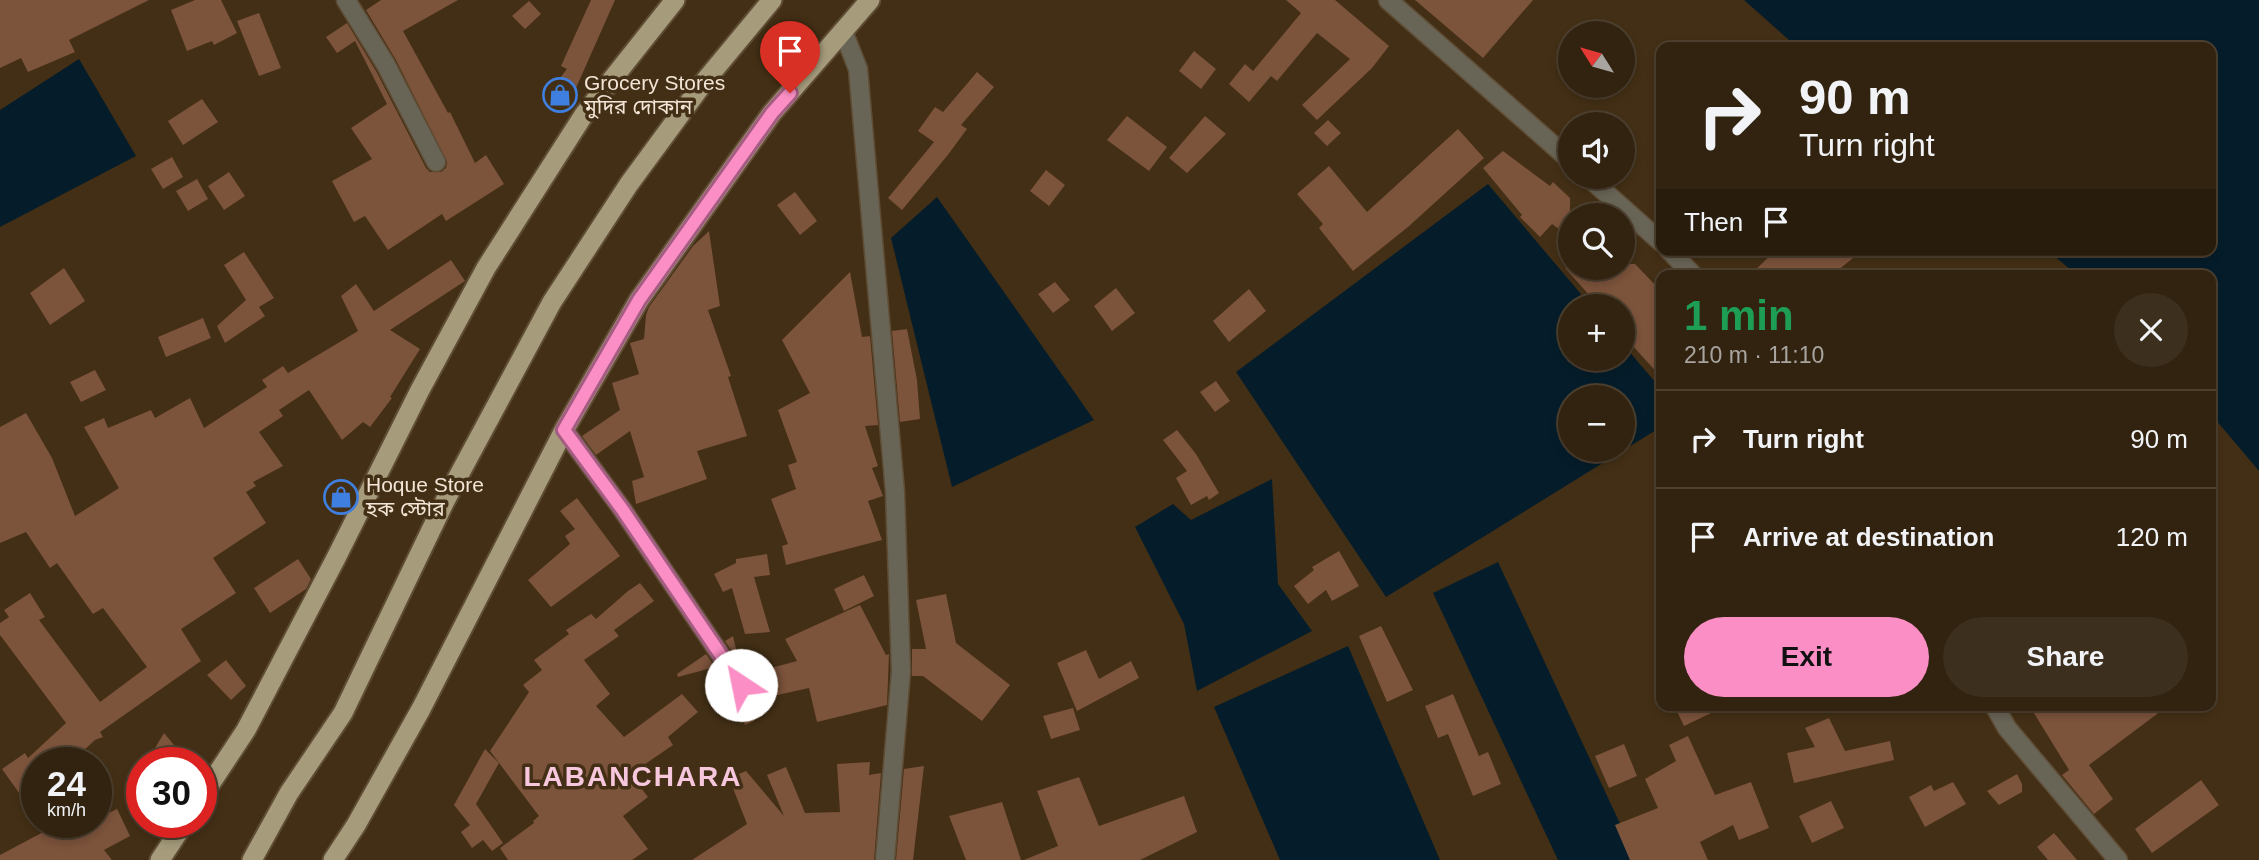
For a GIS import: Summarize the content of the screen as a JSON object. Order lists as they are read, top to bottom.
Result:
{
  "districts": ["LABANCHARA"],
  "places": {
    "shop": ["Grocery Stores মুদির দোকান", "Hoque Store হক স্টোর"]
  },
  "north": "top left",
  "page": {
    "map_buttons": ["+", "−"],
    "turn": ["90 m", "Turn right"],
    "then": "Then",
    "heading": ["1 min", "210 m · 11:10"],
    "list": [
      {
        "name": "Turn right",
        "value": "90 m"
      },
      {
        "name": "Arrive at destination",
        "value": "120 m"
      }
    ],
    "buttons": ["Exit", "Share"],
    "speed": "24 km/h",
    "limit": "30"
  }
}
